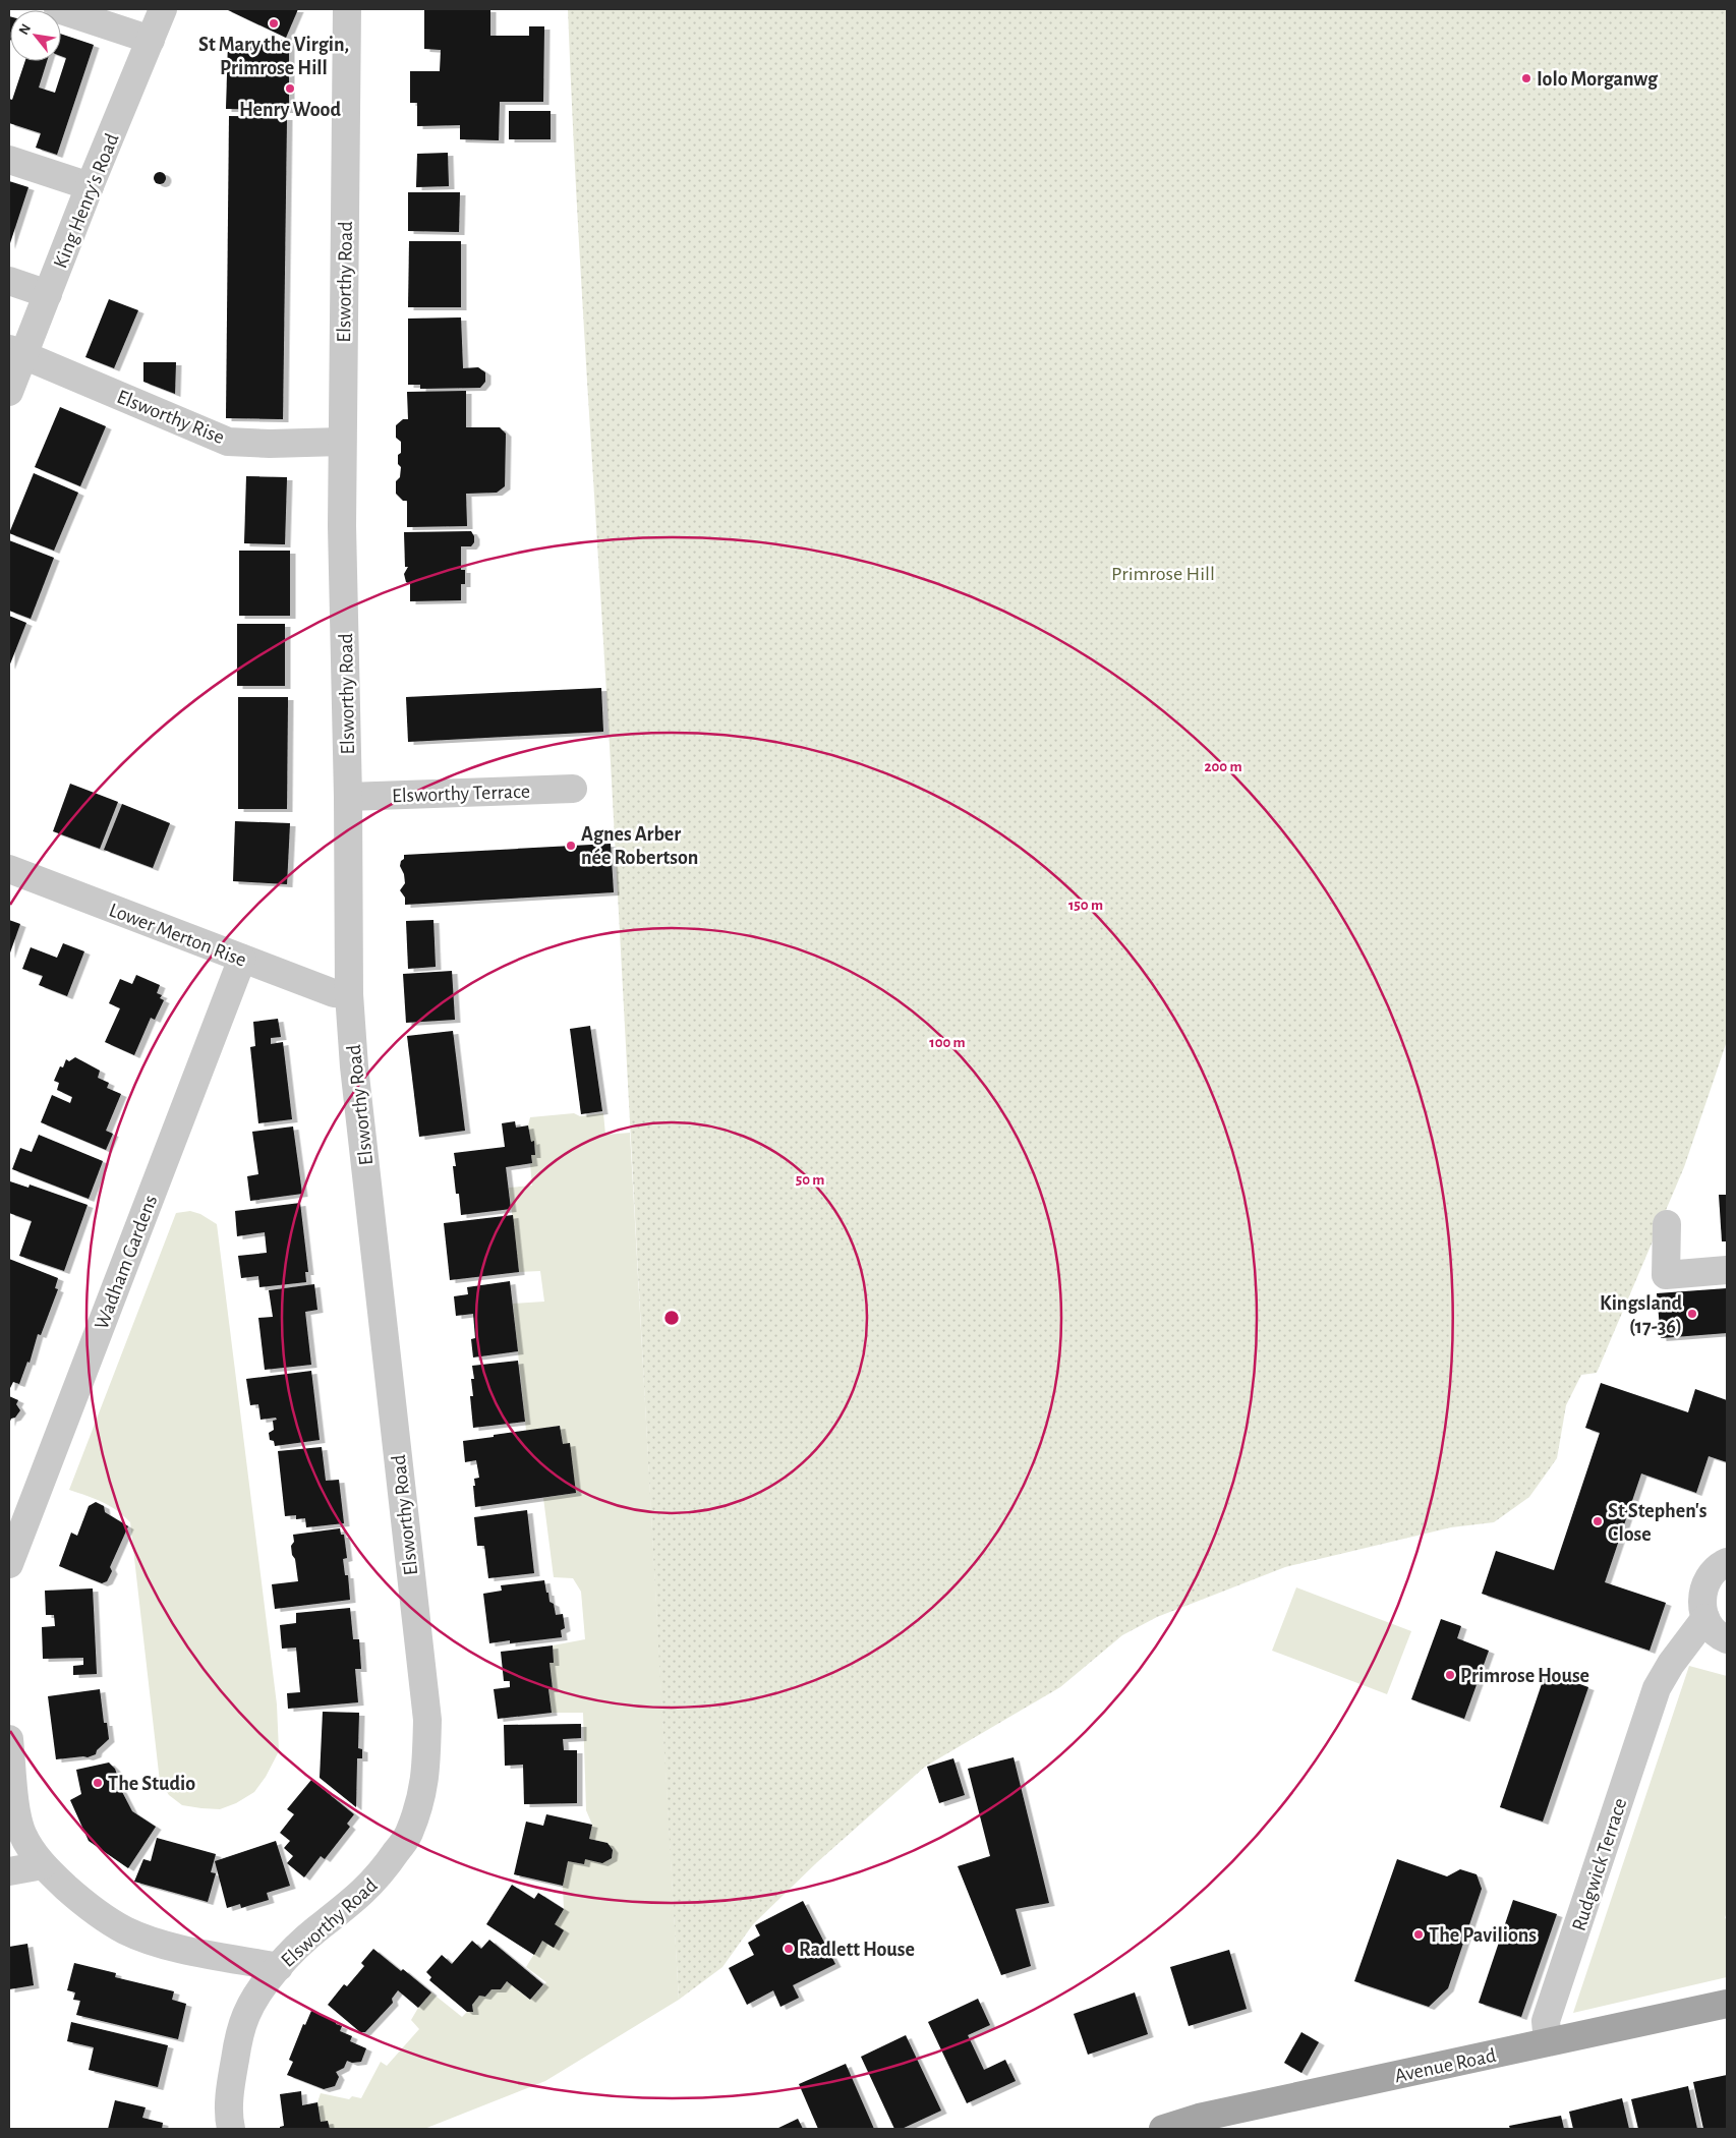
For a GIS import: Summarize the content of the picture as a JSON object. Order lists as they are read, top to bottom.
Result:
{
  "streets": {
    "main road": ["Avenue Road"],
    "street": [
      "King Henry's Road",
      "Elsworthy Road",
      "Elsworthy Rise",
      "Elsworthy Terrace",
      "Lower Merton Rise",
      "Wadham Gardens",
      "Rudgwick Terrace"
    ]
  },
  "crossings": [
    ["King Henry's Road", "Elsworthy Rise"],
    ["Elsworthy Road", "Elsworthy Rise"],
    ["Elsworthy Road", "Elsworthy Terrace"],
    ["Elsworthy Road", "Lower Merton Rise"],
    ["Lower Merton Rise", "Wadham Gardens"],
    ["Rudgwick Terrace", "Avenue Road"]
  ],
  "parks": ["Primrose Hill"],
  "places": [
    "St Mary the Virgin, Primrose Hill",
    "Iolo Morganwg",
    "Henry Wood",
    "Agnes Arber née Robertson",
    "Kingsland (17-36)",
    "St Stephen's Close",
    "Primrose House",
    "The Studio",
    "The Pavilions",
    "Radlett House"
  ],
  "north": "top left",
  "rings": [
    "200 m",
    "150 m",
    "100 m",
    "50 m"
  ]
}
